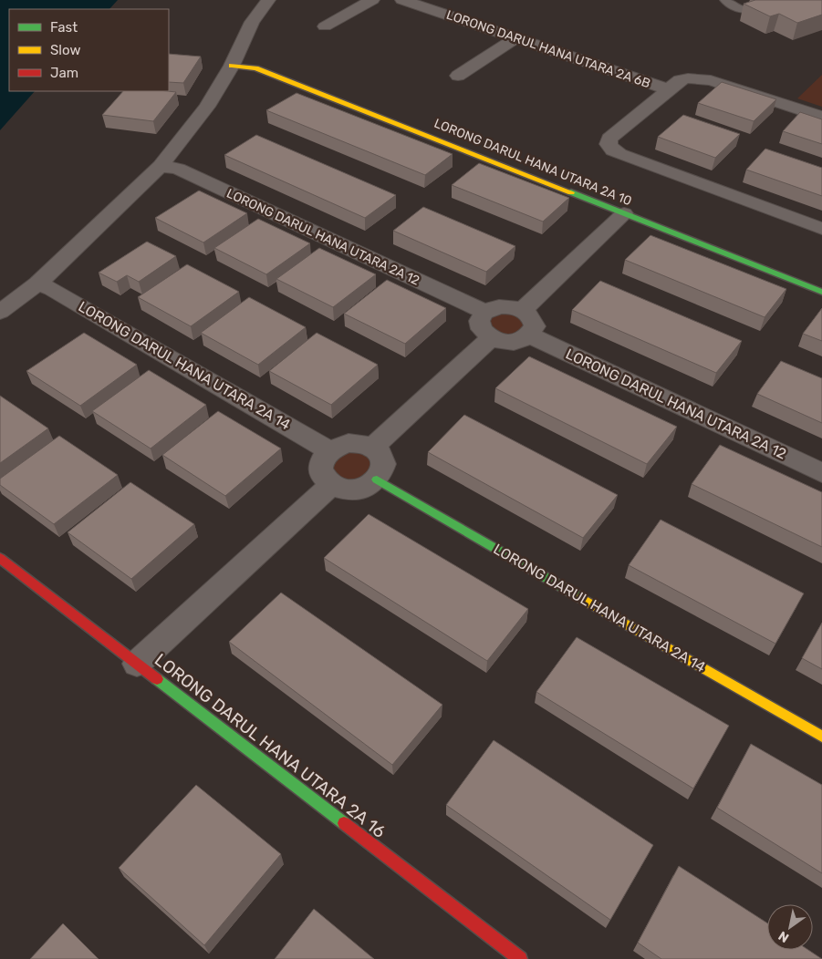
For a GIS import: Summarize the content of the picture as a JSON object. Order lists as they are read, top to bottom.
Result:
{
  "streets": {
    "street": [
      "LORONG DARUL HANA UTARA 2A 6B",
      "LORONG DARUL HANA UTARA 2A 10",
      "LORONG DARUL HANA UTARA 2A 12",
      "LORONG DARUL HANA UTARA 2A 14",
      "LORONG DARUL HANA UTARA 2A 16"
    ]
  },
  "legend": ["Fast", "Slow", "Jam"],
  "north": "bottom left"
}
